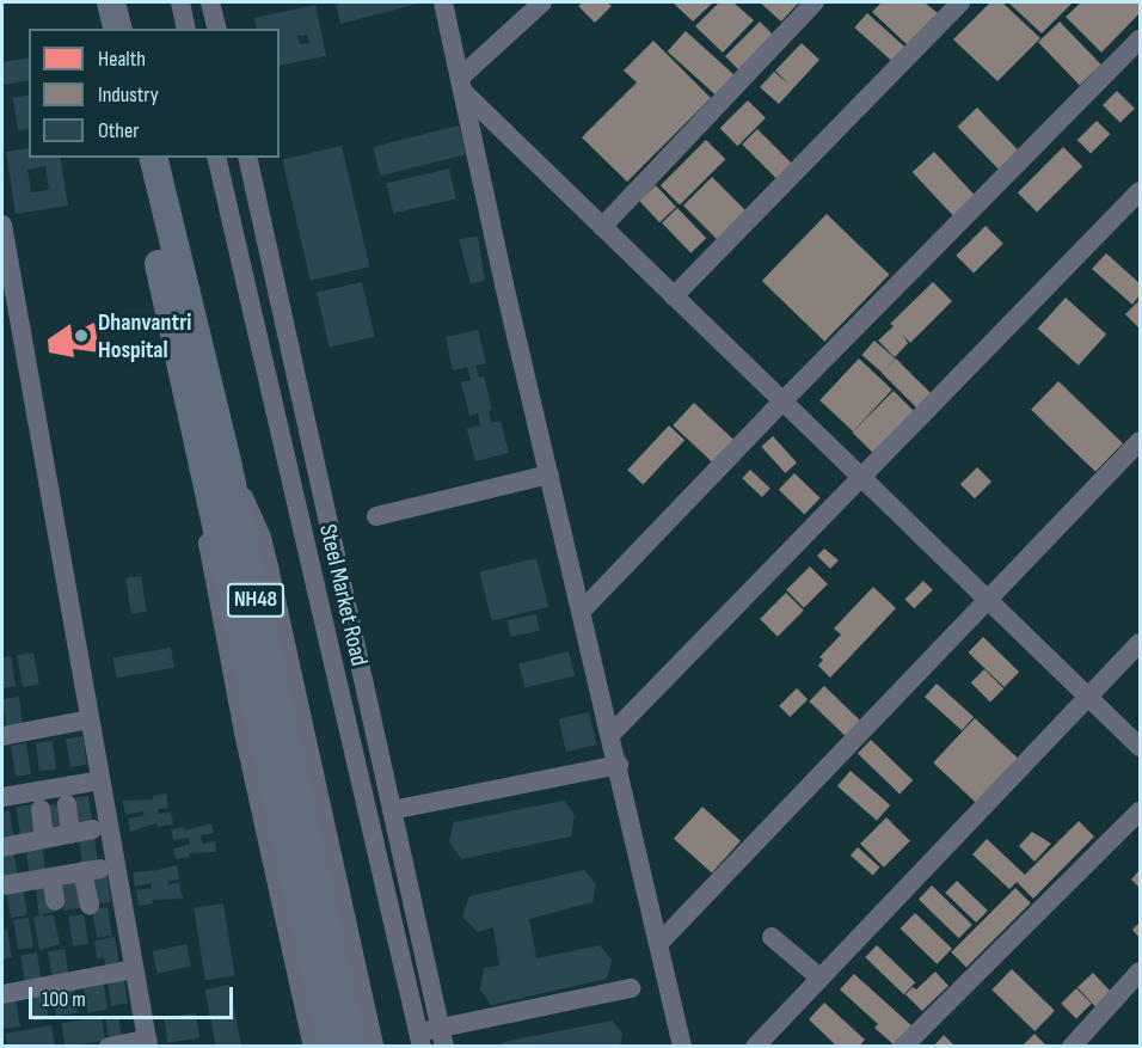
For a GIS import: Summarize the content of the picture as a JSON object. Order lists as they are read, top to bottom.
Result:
{
  "streets": {
    "highway": ["NH48"],
    "street": ["Steel Market Road"]
  },
  "places": ["Dhanvantri Hospital"],
  "legend": ["Health", "Industry", "Other"],
  "scale_bar": "100 m"
}
